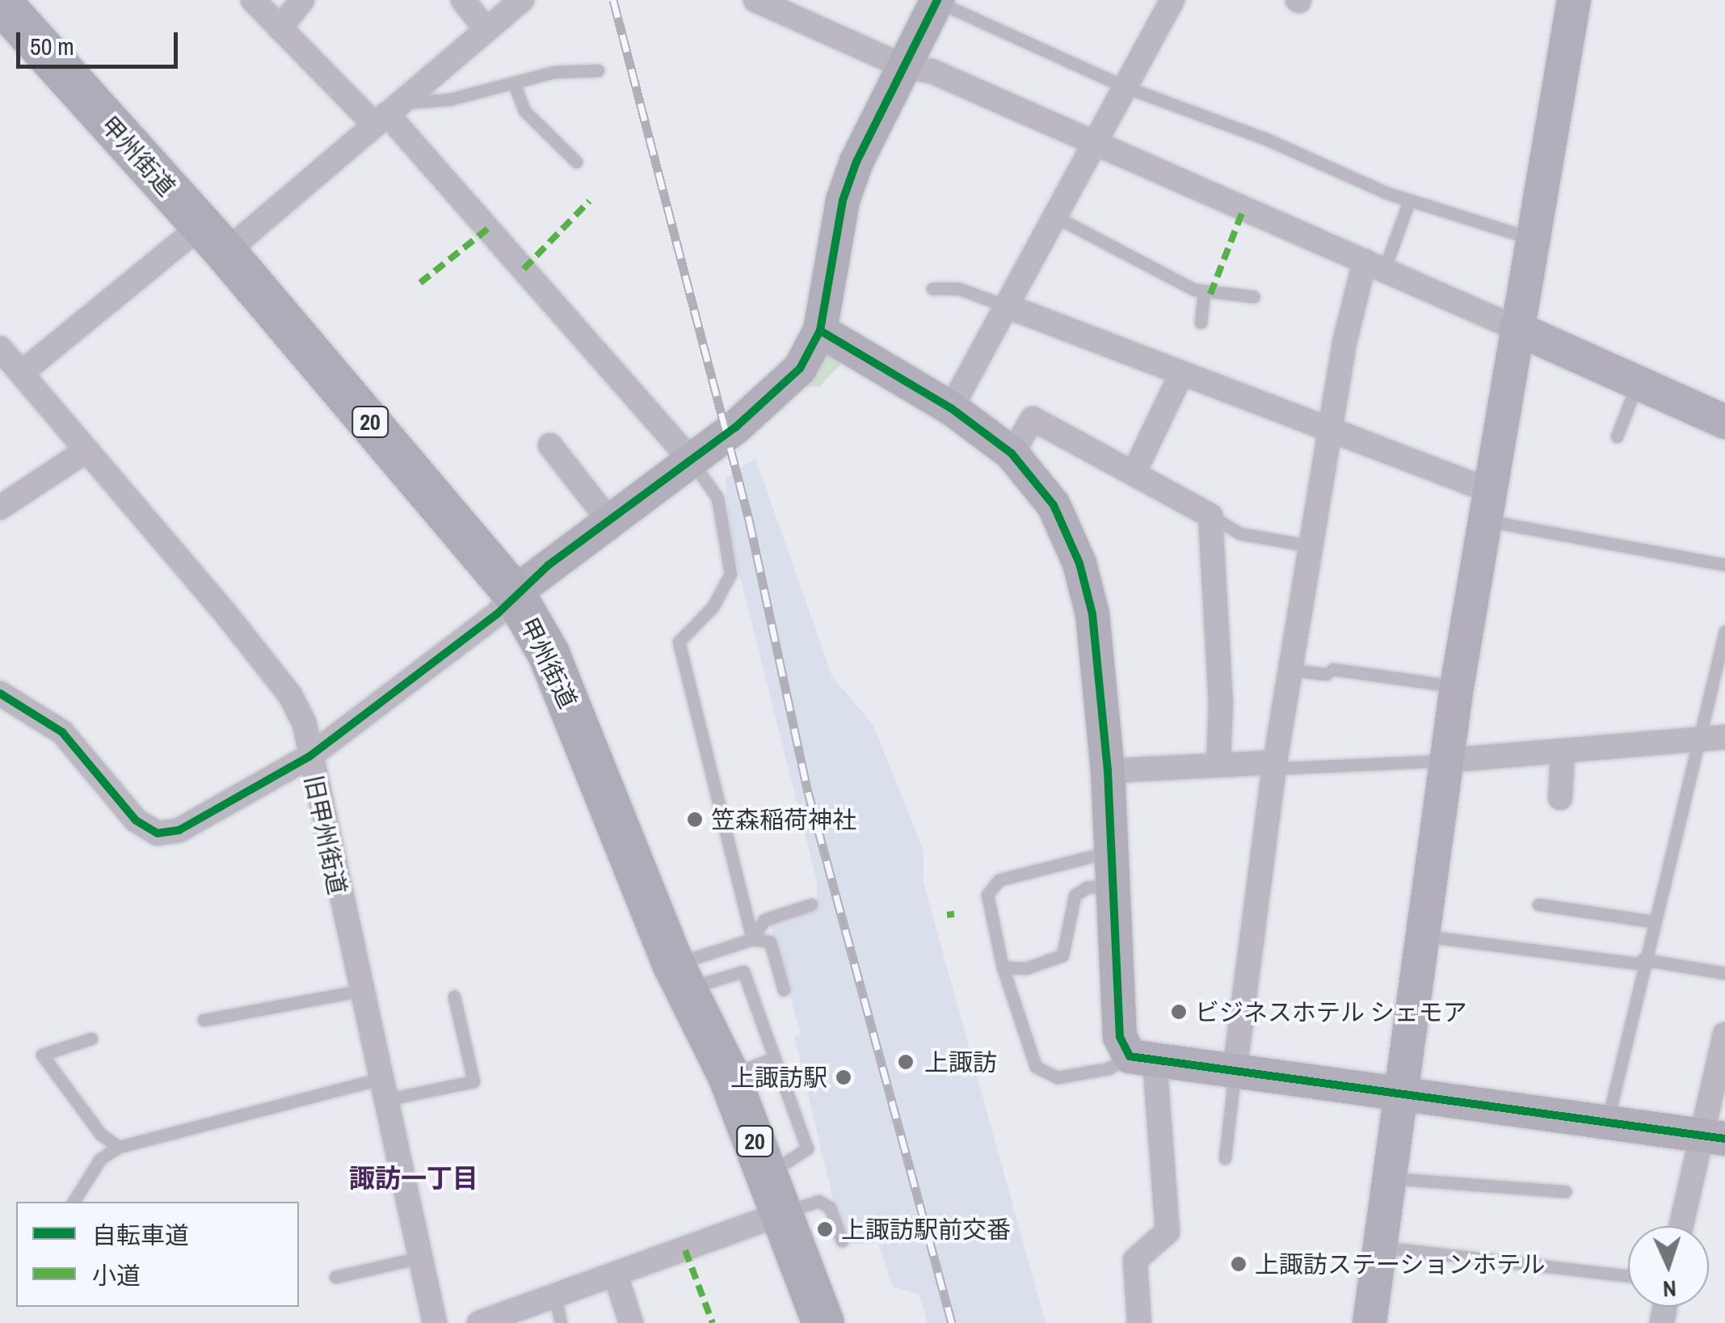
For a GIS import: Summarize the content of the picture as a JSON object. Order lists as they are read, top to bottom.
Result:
{
  "streets": {
    "highway": ["甲州街道", "20"],
    "street": ["旧甲州街道"]
  },
  "districts": ["諏訪一丁目"],
  "places": [
    "笠森稲荷神社",
    "ビジネスホテル シェモア",
    "上諏訪",
    "上諏訪駅",
    "上諏訪駅前交番",
    "上諏訪ステーションホテル"
  ],
  "legend": ["自転車道", "小道"],
  "scale_bar": "50 m",
  "north": "bottom"
}
